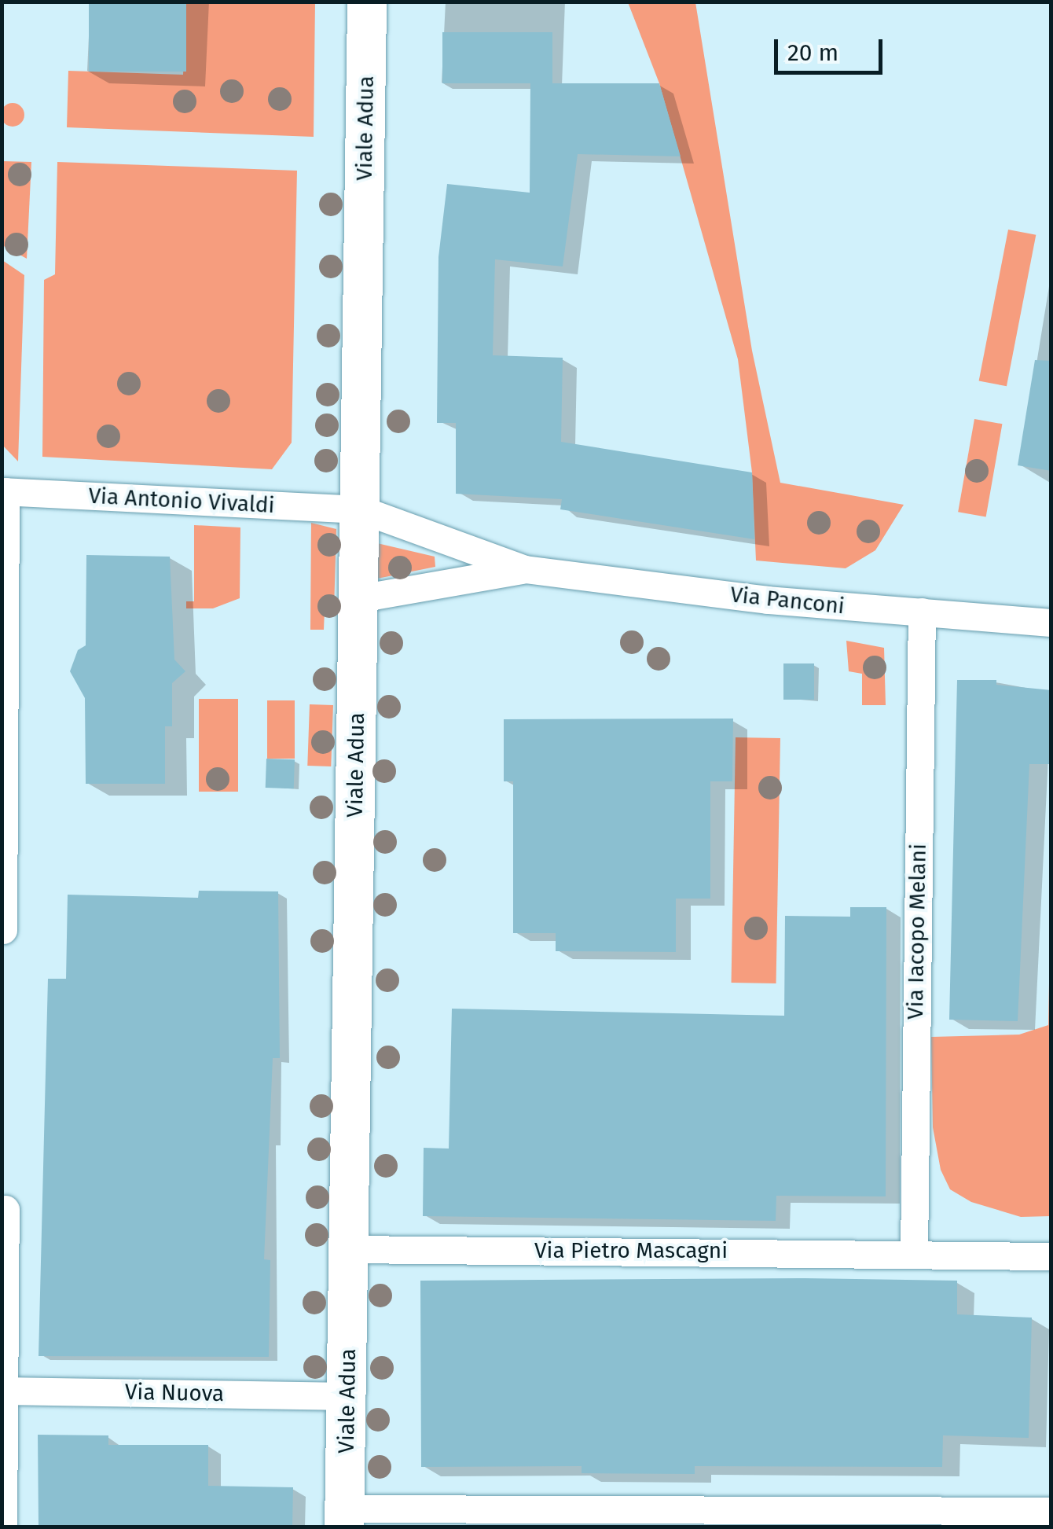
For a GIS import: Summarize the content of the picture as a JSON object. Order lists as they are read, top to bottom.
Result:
{
  "streets": {
    "main road": ["Viale Adua"],
    "street": [
      "Via Antonio Vivaldi",
      "Via Panconi",
      "Via Iacopo Melani",
      "Via Pietro Mascagni",
      "Via Nuova"
    ]
  },
  "crossings": [
    ["Viale Adua", "Via Antonio Vivaldi"],
    ["Viale Adua", "Via Panconi"],
    ["Viale Adua", "Via Pietro Mascagni"],
    ["Viale Adua", "Via Nuova"],
    ["Via Antonio Vivaldi", "Via Panconi"],
    ["Via Panconi", "Via Iacopo Melani"],
    ["Via Iacopo Melani", "Via Pietro Mascagni"]
  ],
  "scale_bar": "20 m"
}
